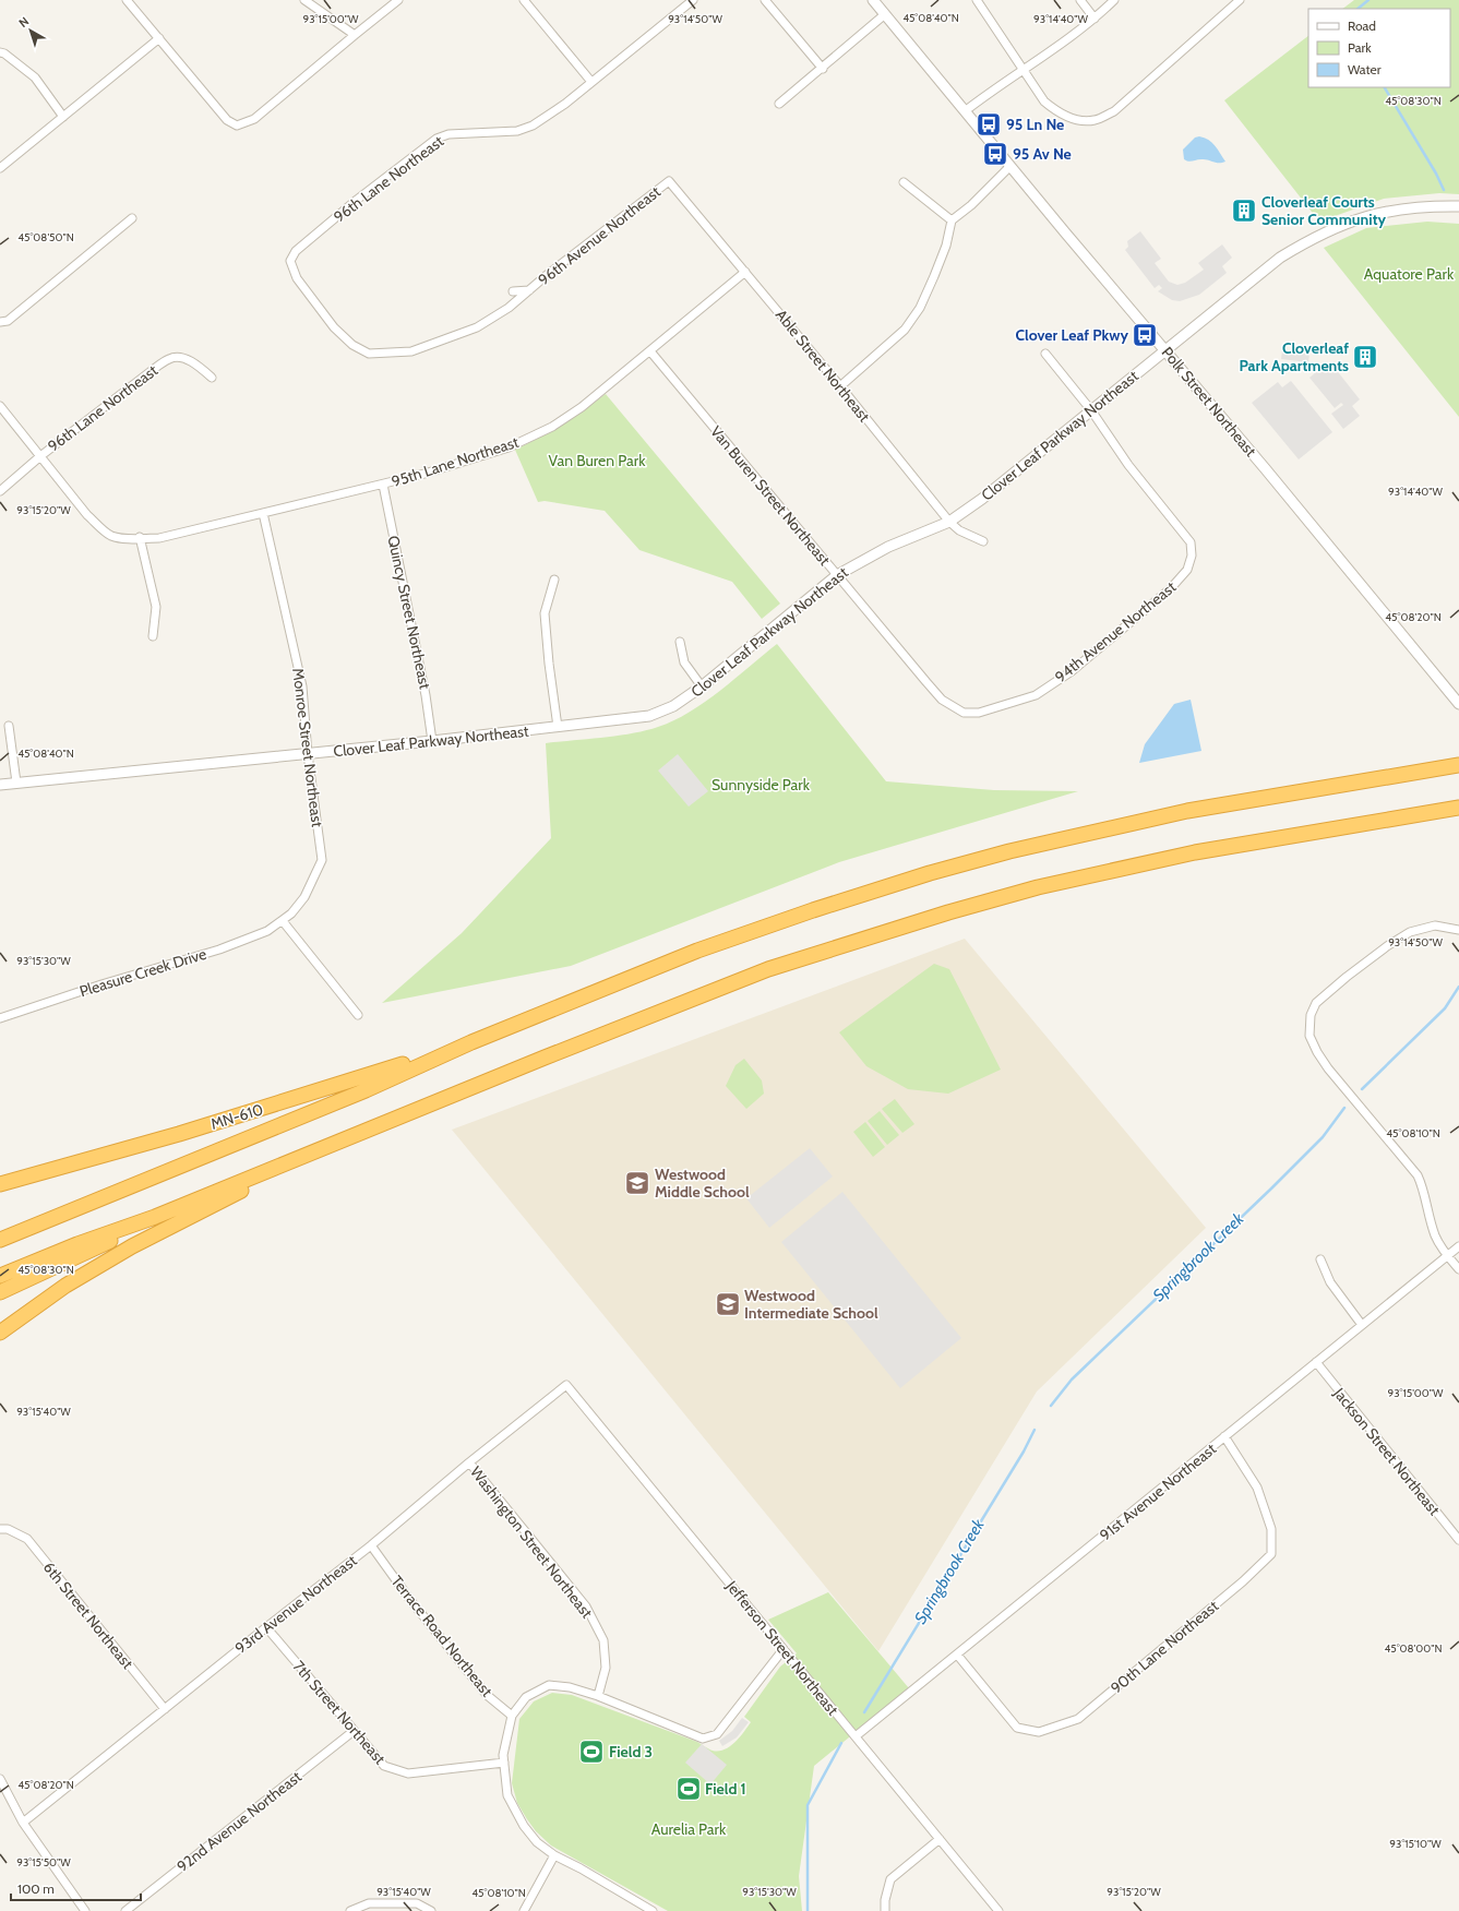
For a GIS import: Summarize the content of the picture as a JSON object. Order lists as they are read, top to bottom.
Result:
{
  "streets": {
    "highway": ["MN-610"],
    "street": [
      "96th Lane Northeast",
      "96th Avenue Northeast",
      "Able Street Northeast",
      "Polk Street Northeast",
      "Clover Leaf Parkway Northeast",
      "95th Lane Northeast",
      "Van Buren Street Northeast",
      "Quincy Street Northeast",
      "94th Avenue Northeast",
      "Monroe Street Northeast",
      "Pleasure Creek Drive",
      "Jackson Street Northeast",
      "91st Avenue Northeast",
      "Washington Street Northeast",
      "93rd Avenue Northeast",
      "6th Street Northeast",
      "Terrace Road Northeast",
      "90th Lane Northeast",
      "Jefferson Street Northeast",
      "7th Street Northeast",
      "92nd Avenue Northeast"
    ]
  },
  "crossings": [
    ["96th Lane Northeast", "96th Avenue Northeast"],
    ["96th Lane Northeast", "95th Lane Northeast"],
    ["96th Avenue Northeast", "Able Street Northeast"],
    ["Able Street Northeast", "Clover Leaf Parkway Northeast"],
    ["Able Street Northeast", "95th Lane Northeast"],
    ["Polk Street Northeast", "Clover Leaf Parkway Northeast"],
    ["Clover Leaf Parkway Northeast", "Van Buren Street Northeast"],
    ["Clover Leaf Parkway Northeast", "Quincy Street Northeast"],
    ["Clover Leaf Parkway Northeast", "94th Avenue Northeast"],
    ["Clover Leaf Parkway Northeast", "Monroe Street Northeast"],
    ["95th Lane Northeast", "Van Buren Street Northeast"],
    ["95th Lane Northeast", "Quincy Street Northeast"],
    ["95th Lane Northeast", "Monroe Street Northeast"],
    ["Van Buren Street Northeast", "94th Avenue Northeast"],
    ["Monroe Street Northeast", "Pleasure Creek Drive"],
    ["Jackson Street Northeast", "91st Avenue Northeast"],
    ["91st Avenue Northeast", "90th Lane Northeast"],
    ["91st Avenue Northeast", "Jefferson Street Northeast"],
    ["Washington Street Northeast", "93rd Avenue Northeast"],
    ["93rd Avenue Northeast", "6th Street Northeast"],
    ["93rd Avenue Northeast", "Terrace Road Northeast"],
    ["93rd Avenue Northeast", "Jefferson Street Northeast"],
    ["93rd Avenue Northeast", "7th Street Northeast"],
    ["7th Street Northeast", "92nd Avenue Northeast"]
  ],
  "water": ["Springbrook Creek"],
  "parks": [
    "Aquatore Park",
    "Van Buren Park",
    "Sunnyside Park",
    "Aurelia Park"
  ],
  "places": {
    "bus stop": ["95 Ln Ne", "95 Av Ne", "Clover Leaf Pkwy"],
    "building": ["Cloverleaf Courts Senior Community", "Cloverleaf Park Apartments"],
    "school or university": ["Westwood Middle School", "Westwood Intermediate School"],
    "sports": ["Field 3", "Field 1"]
  },
  "legend": ["Road", "Park", "Water"],
  "scale_bar": "100 m",
  "north": "top left",
  "coordinates": [
    "45°08'40\"N",
    "93°15'00\"W",
    "93°14'50\"W",
    "93°14'40\"W",
    "45°08'30\"N",
    "45°08'50\"N",
    "93°15'20\"W",
    "45°08'20\"N",
    "93°15'30\"W",
    "45°08'10\"N",
    "93°15'40\"W",
    "45°08'00\"N",
    "93°15'10\"W",
    "93°15'50\"W"
  ]
}
